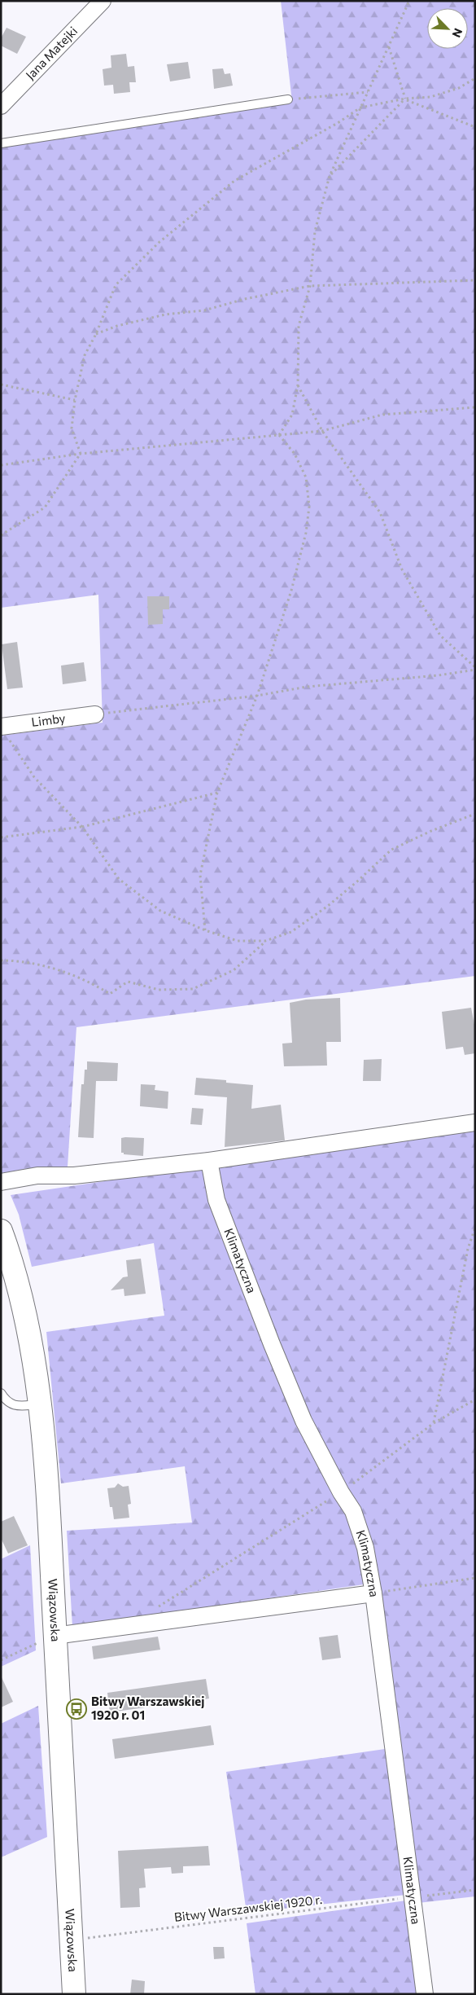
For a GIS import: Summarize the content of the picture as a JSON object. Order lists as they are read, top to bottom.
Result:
{
  "streets": {
    "main road": ["Wiązowska"],
    "street": ["Jana Matejki", "Limby", "Klimatyczna"],
    "path": ["Bitwy Warszawskiej 1920 r."]
  },
  "crossings": [
    ["Klimatyczna", "Bitwy Warszawskiej 1920 r."]
  ],
  "places": {
    "bus stop": ["Bitwy Warszawskiej 1920 r. 01"]
  },
  "north": "bottom right"
}
